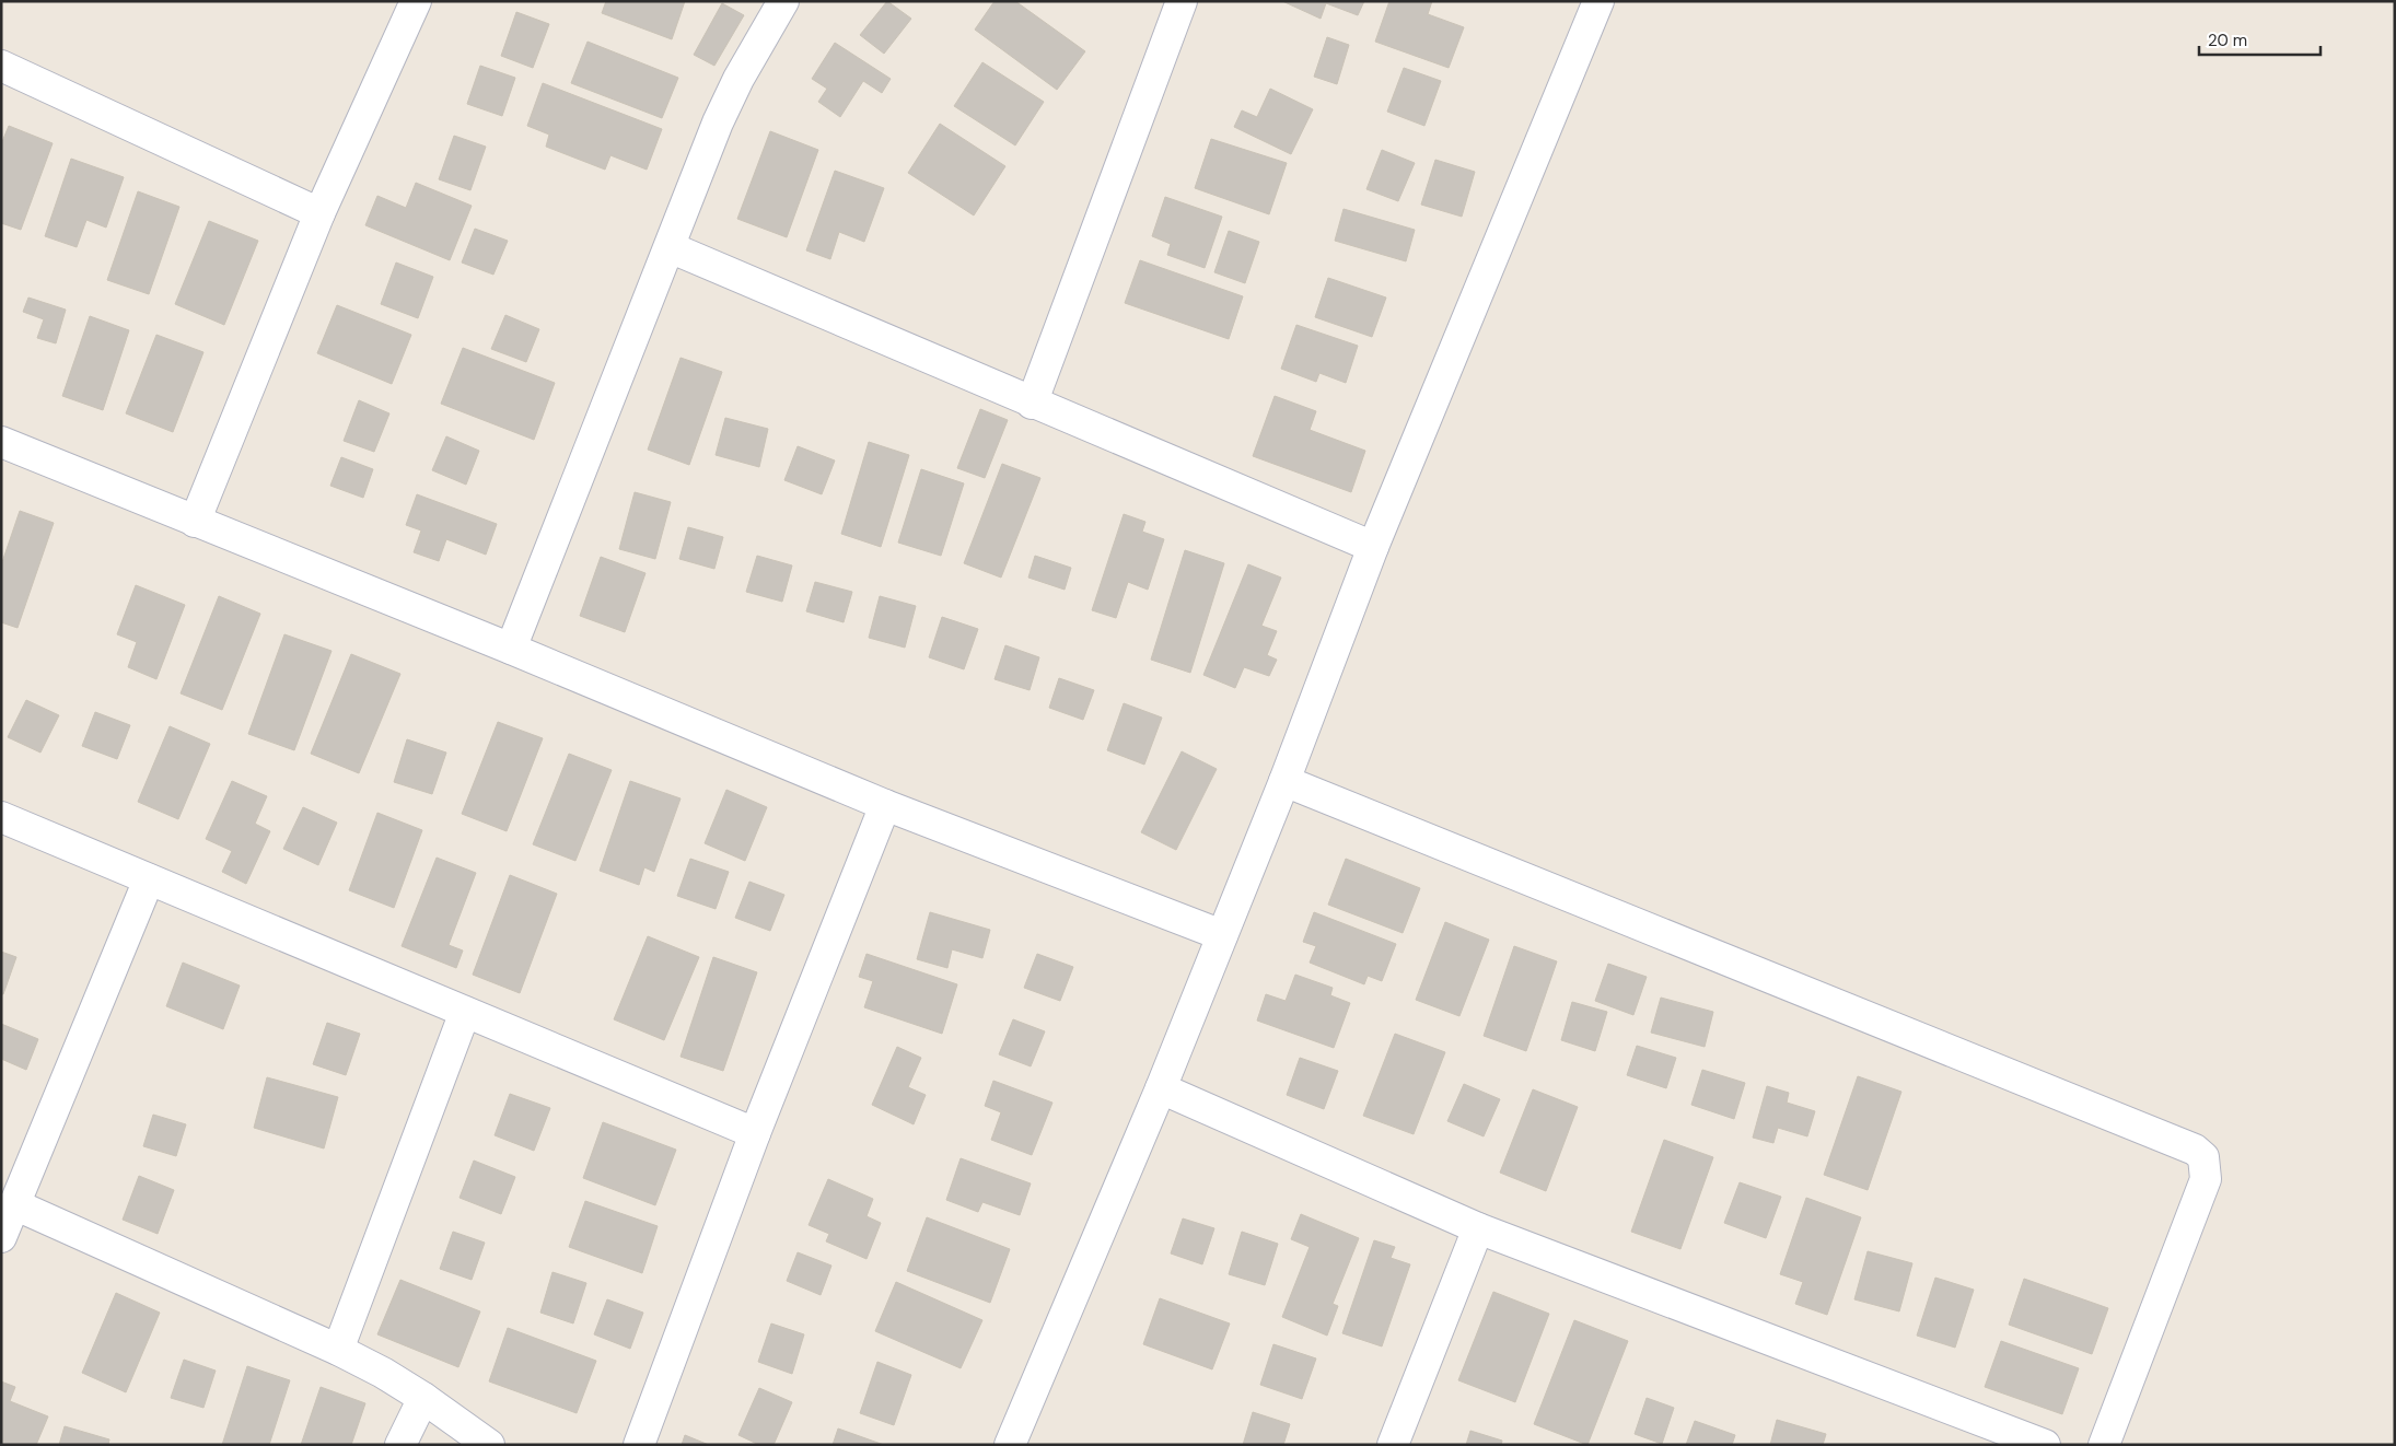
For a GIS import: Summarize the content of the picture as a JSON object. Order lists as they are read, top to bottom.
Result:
{
  "scale_bar": "20 m"
}
